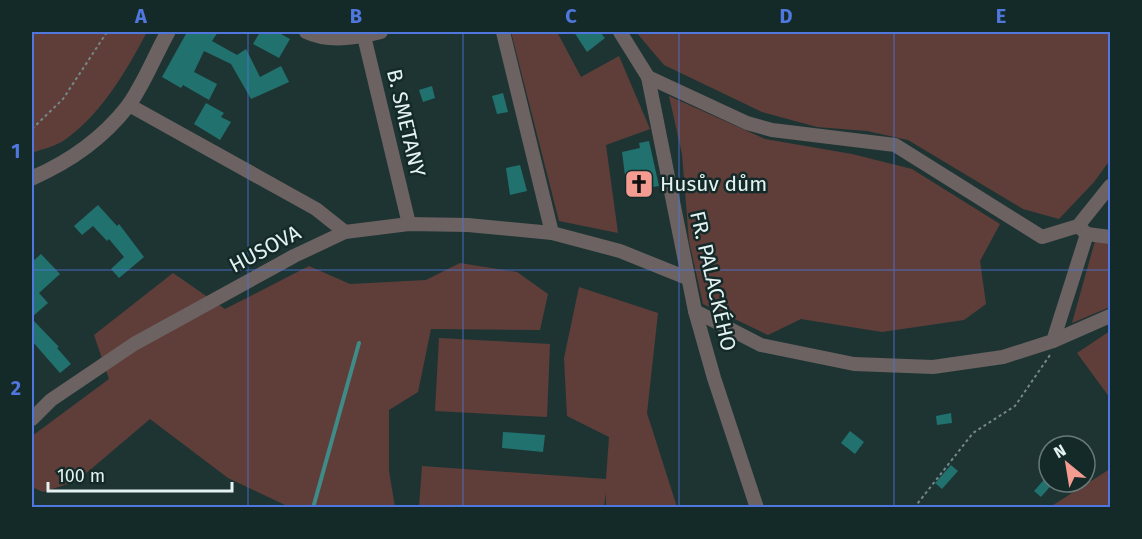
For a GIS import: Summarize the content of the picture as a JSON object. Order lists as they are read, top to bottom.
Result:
{
  "streets": {
    "street": ["B. SMETANY", "HUSOVA", "FR. PALACKÉHO"]
  },
  "crossings": [
    ["B. SMETANY", "HUSOVA"],
    ["HUSOVA", "FR. PALACKÉHO"]
  ],
  "places": {
    "church": ["Husův dům"]
  },
  "scale_bar": "100 m",
  "north": "top left",
  "grid": {
    "columns": [
      "A",
      "B",
      "C",
      "D",
      "E"
    ],
    "rows": ["1", "2"]
  }
}
